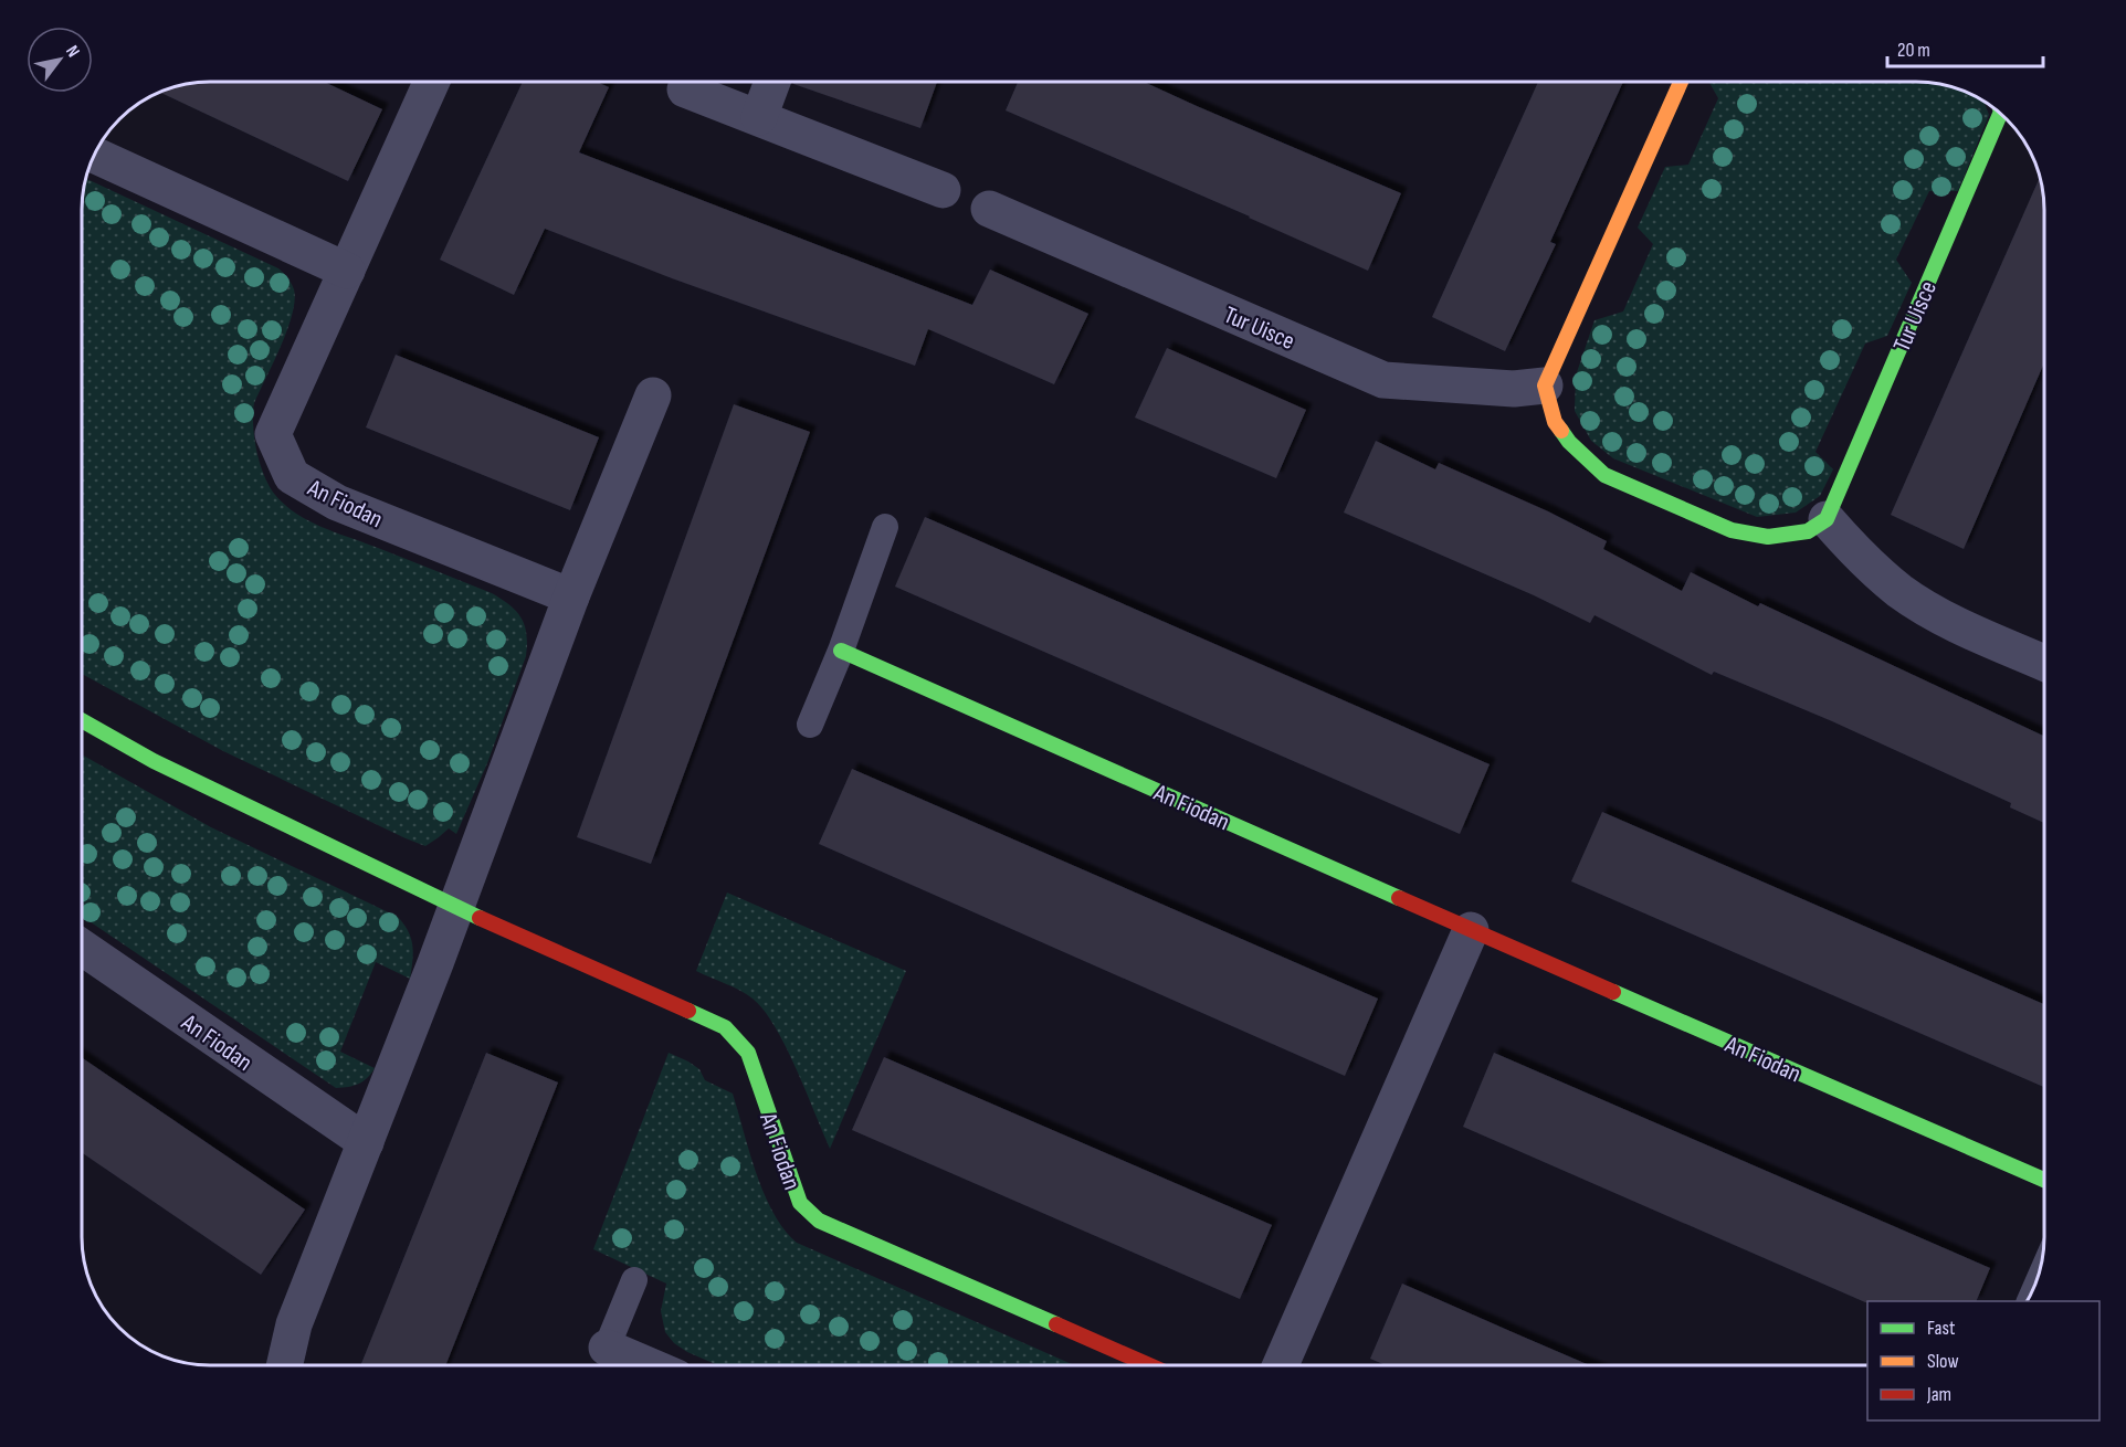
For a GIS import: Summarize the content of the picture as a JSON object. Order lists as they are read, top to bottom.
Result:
{
  "streets": {
    "street": ["Tur Uisce", "An Fiodan"]
  },
  "legend": ["Fast", "Slow", "Jam"],
  "scale_bar": "20 m",
  "north": "top right"
}
